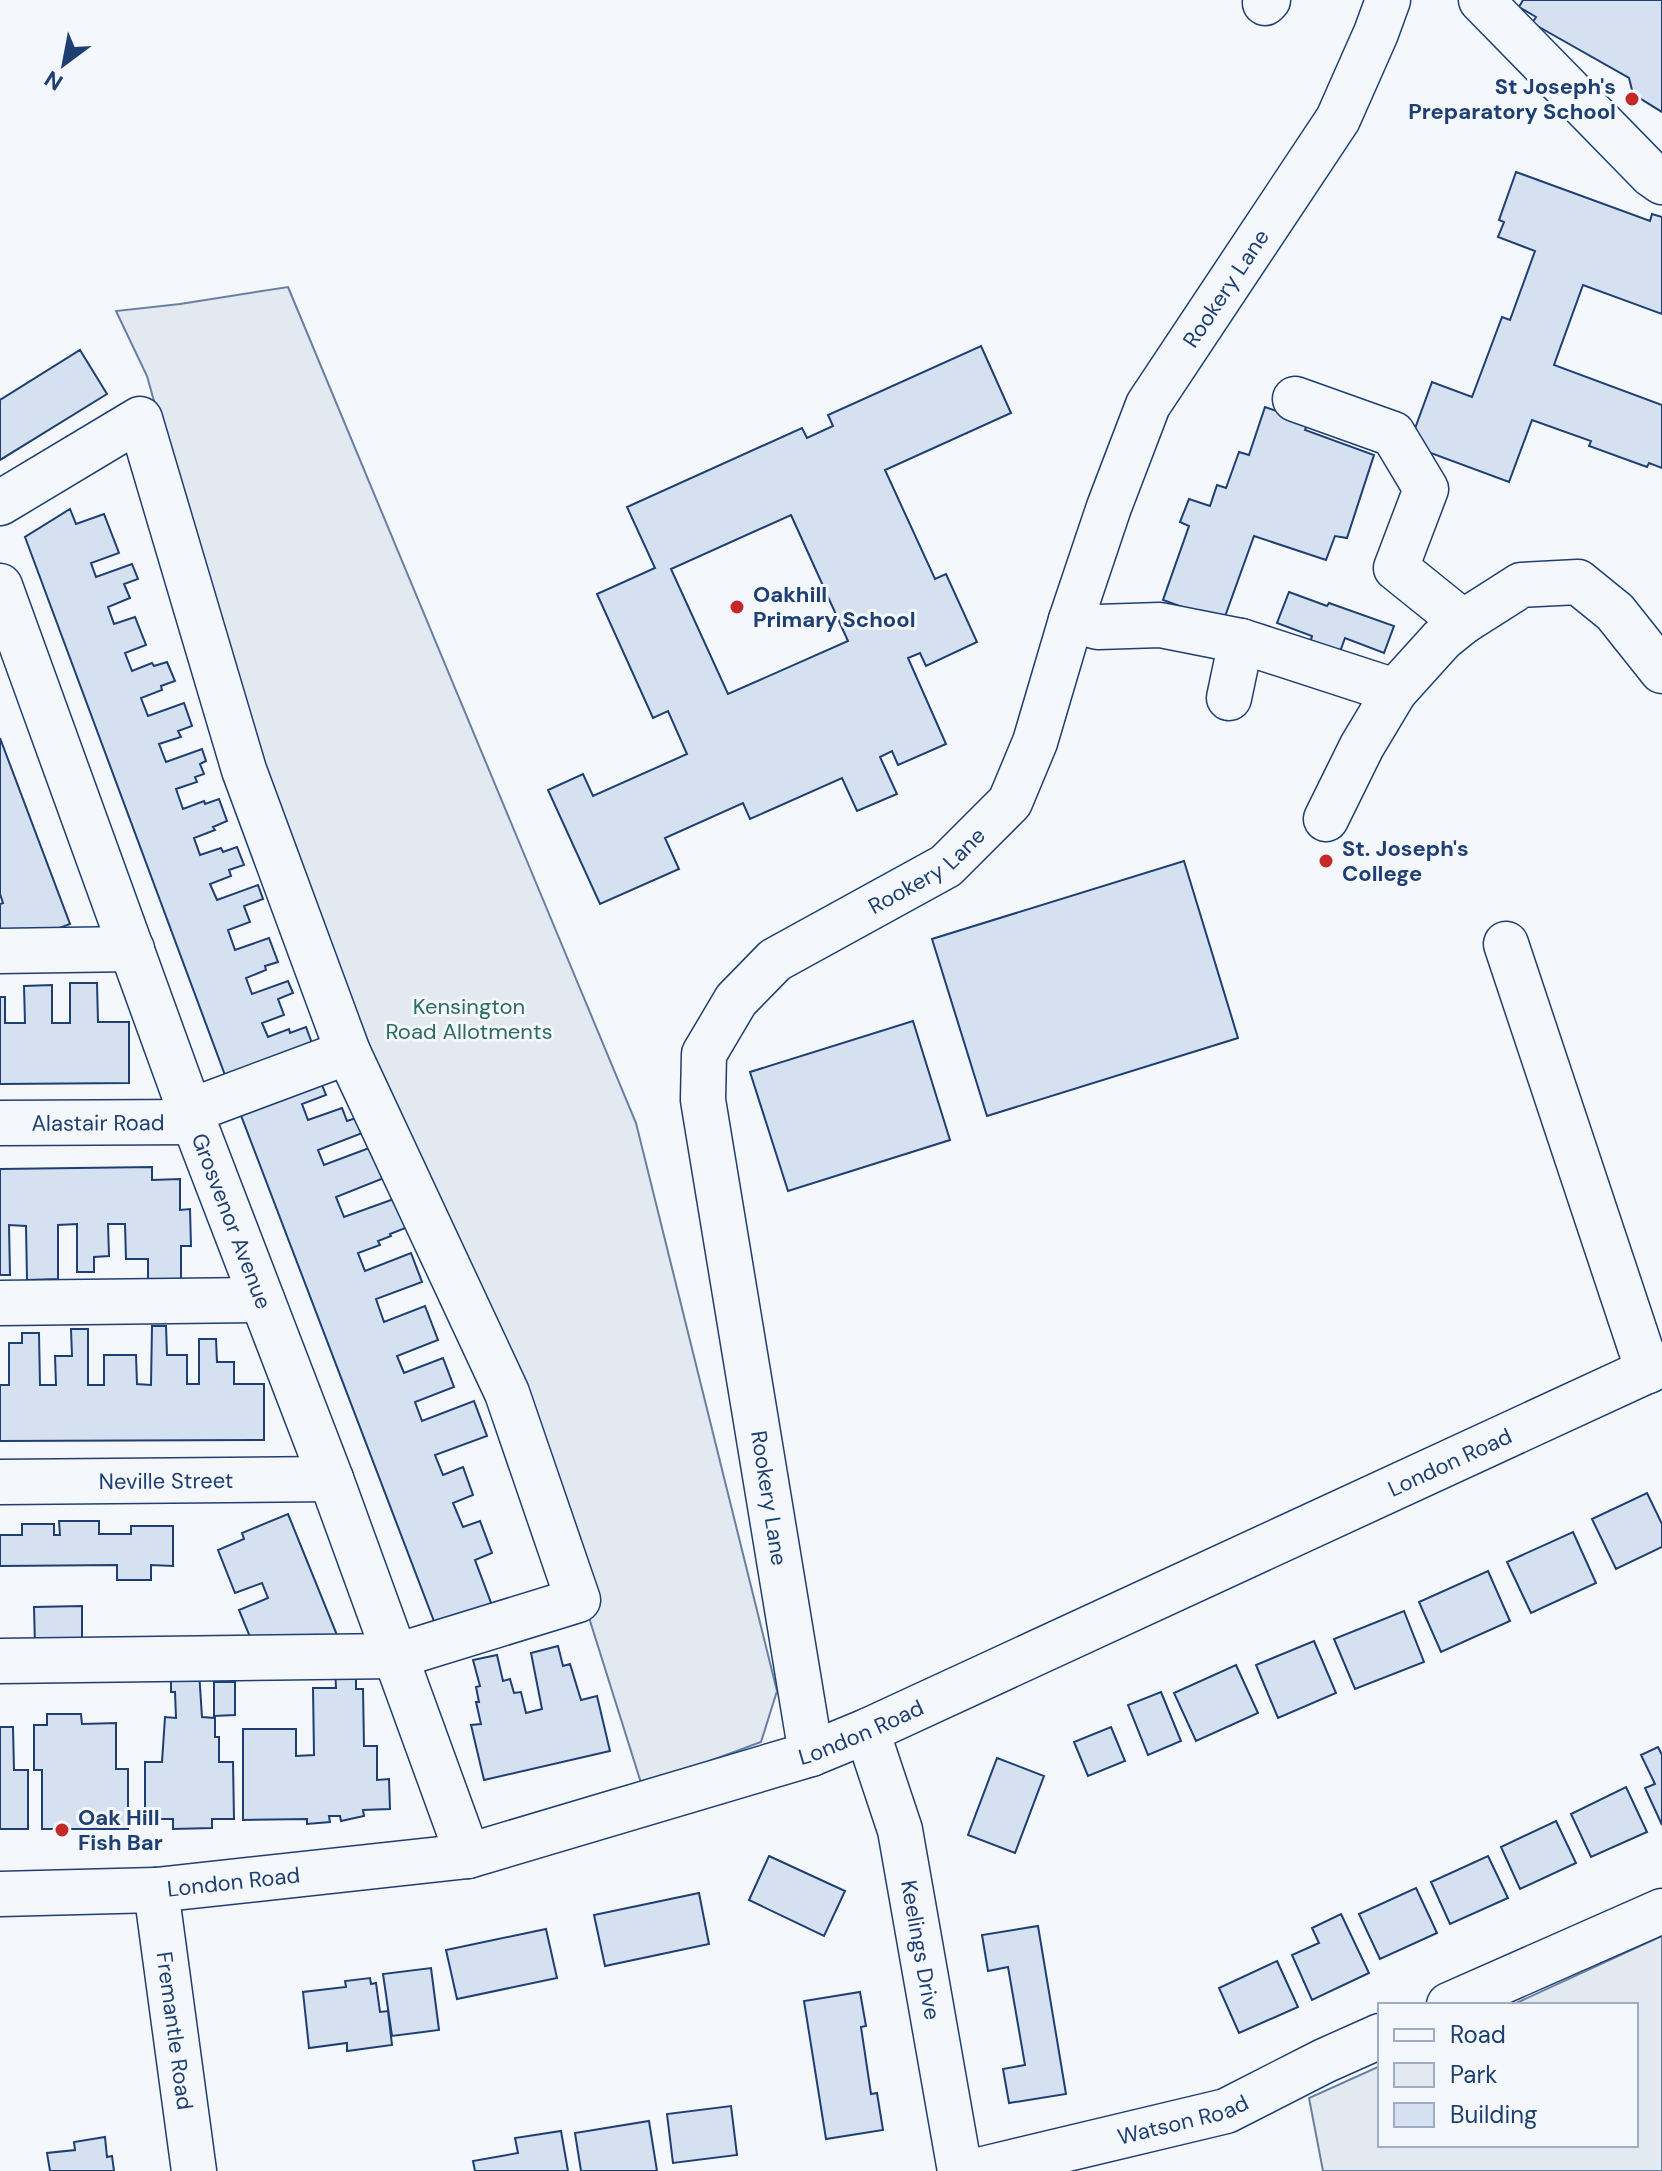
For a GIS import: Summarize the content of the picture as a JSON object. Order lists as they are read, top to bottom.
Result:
{
  "streets": {
    "street": [
      "Rookery Lane",
      "Alastair Road",
      "Grosvenor Avenue",
      "London Road",
      "Neville Street",
      "Keelings Drive",
      "Fremantle Road",
      "Watson Road"
    ]
  },
  "crossings": [
    ["Rookery Lane", "London Road"],
    ["Alastair Road", "Grosvenor Avenue"],
    ["Grosvenor Avenue", "London Road"],
    ["Grosvenor Avenue", "Neville Street"],
    ["London Road", "Keelings Drive"],
    ["London Road", "Fremantle Road"]
  ],
  "parks": ["Kensington Road Allotments"],
  "places": [
    "St Joseph's Preparatory School",
    "Oakhill Primary School",
    "St. Joseph's College",
    "Oak Hill Fish Bar"
  ],
  "legend": ["Road", "Park", "Building"],
  "north": "bottom left"
}
